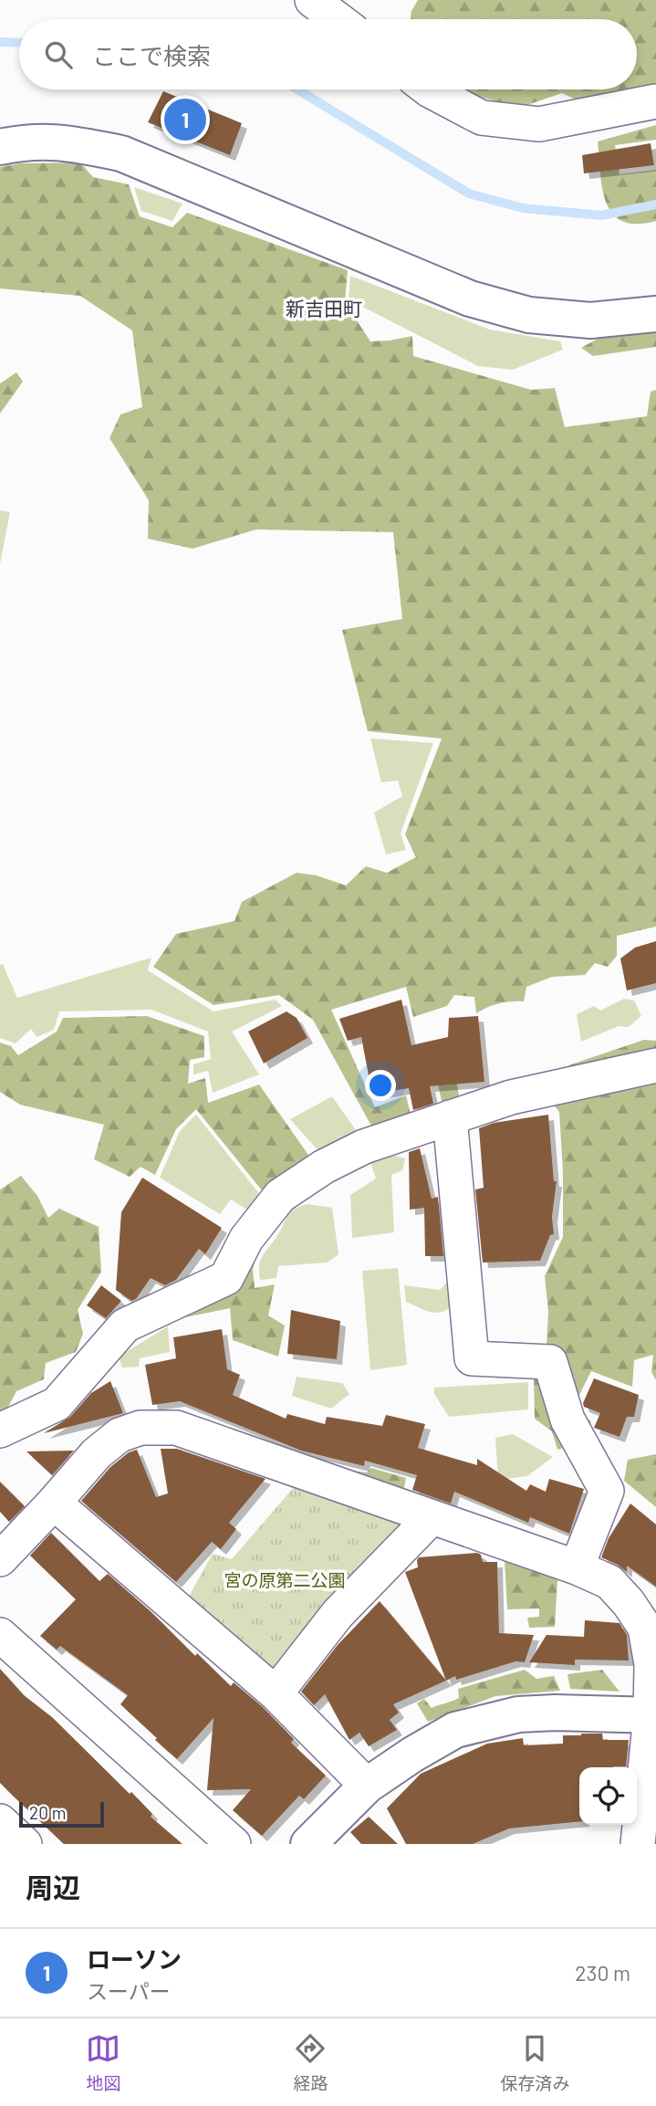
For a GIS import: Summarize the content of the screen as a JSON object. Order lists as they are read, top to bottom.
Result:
{
  "districts": ["新吉田町"],
  "parks": ["宮の原第二公園"],
  "scale_bar": "20 m",
  "page": {
    "search": "ここで検索",
    "pins": "1",
    "scale": "20 m",
    "heading": "周辺",
    "list": [
      {
        "mark": "1",
        "name": "ローソン",
        "note": "スーパー",
        "value": "230 m"
      }
    ],
    "nav": ["地図", "経路", "保存済み"]
  }
}
